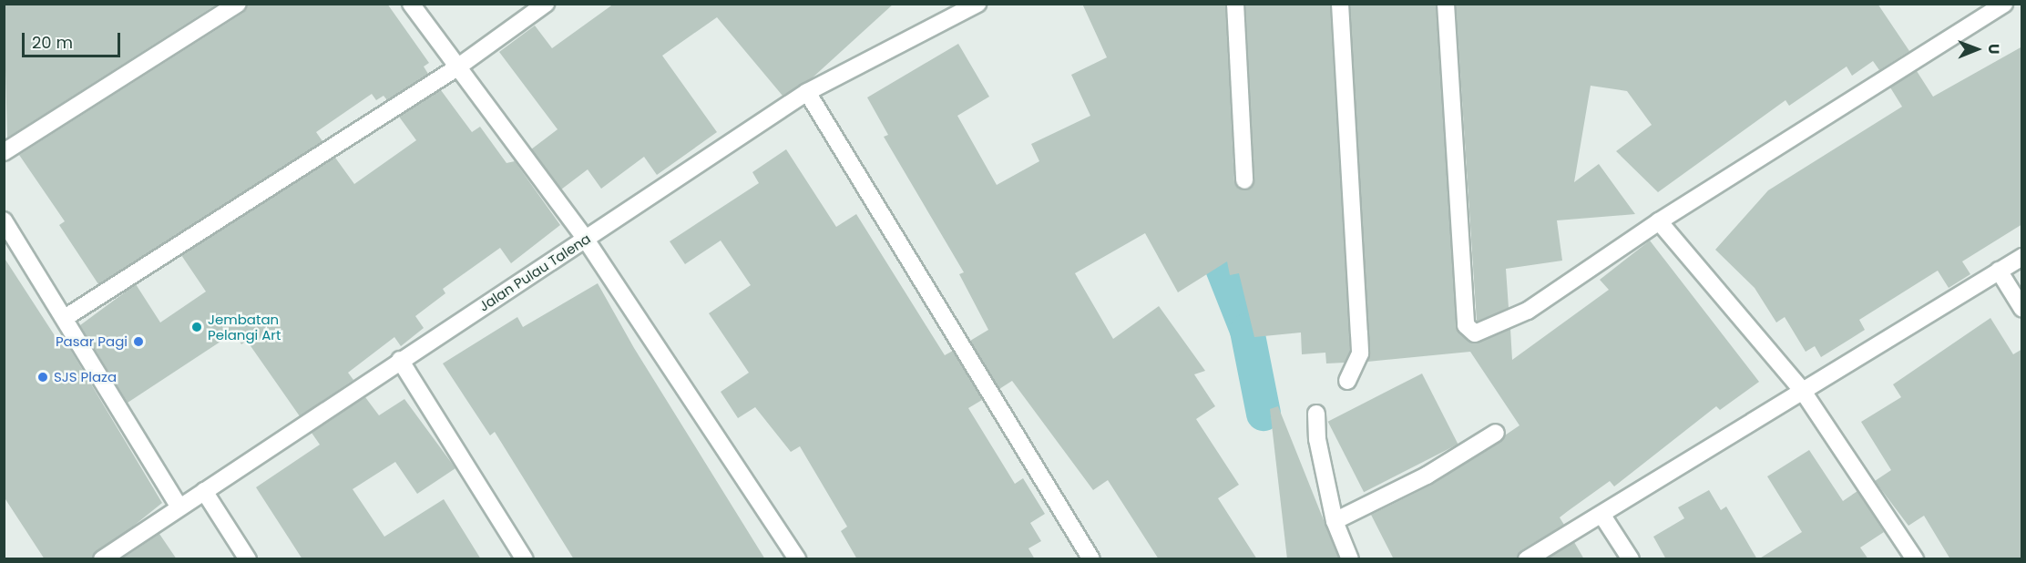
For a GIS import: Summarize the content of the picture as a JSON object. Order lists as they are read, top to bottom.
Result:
{
  "streets": {
    "street": ["Jalan Pulau Talena"]
  },
  "places": ["Jembatan Pelangi Art", "Pasar Pagi", "SJS Plaza"],
  "scale_bar": "20 m",
  "north": "right"
}
